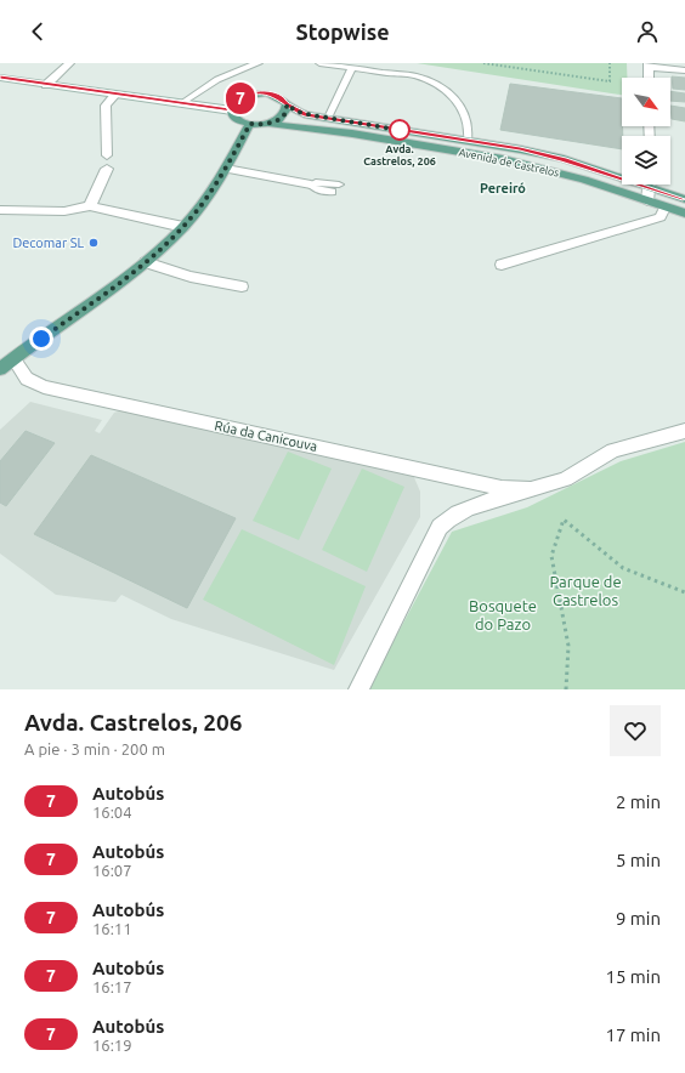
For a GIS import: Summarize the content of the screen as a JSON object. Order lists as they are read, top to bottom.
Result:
{
  "streets": {
    "main road": ["Avenida de Castrelos"],
    "street": ["Rúa da Canicouva"]
  },
  "districts": ["Pereiró"],
  "parks": ["Parque de Castrelos", "Bosquete do Pazo"],
  "places": ["Avda. Castrelos, 206", "Decomar SL"],
  "lines": ["bus line 7"],
  "north": "bottom right",
  "page": {
    "header": "Stopwise",
    "on_map": "7",
    "heading": ["Avda. Castrelos, 206", "A pie · 3 min · 200 m"],
    "list": [
      {
        "mark": "7",
        "name": "Autobús",
        "note": "16:04",
        "value": "2 min"
      },
      {
        "mark": "7",
        "name": "Autobús",
        "note": "16:07",
        "value": "5 min"
      },
      {
        "mark": "7",
        "name": "Autobús",
        "note": "16:11",
        "value": "9 min"
      },
      {
        "mark": "7",
        "name": "Autobús",
        "note": "16:17",
        "value": "15 min"
      },
      {
        "mark": "7",
        "name": "Autobús",
        "note": "16:19",
        "value": "17 min"
      }
    ]
  }
}
